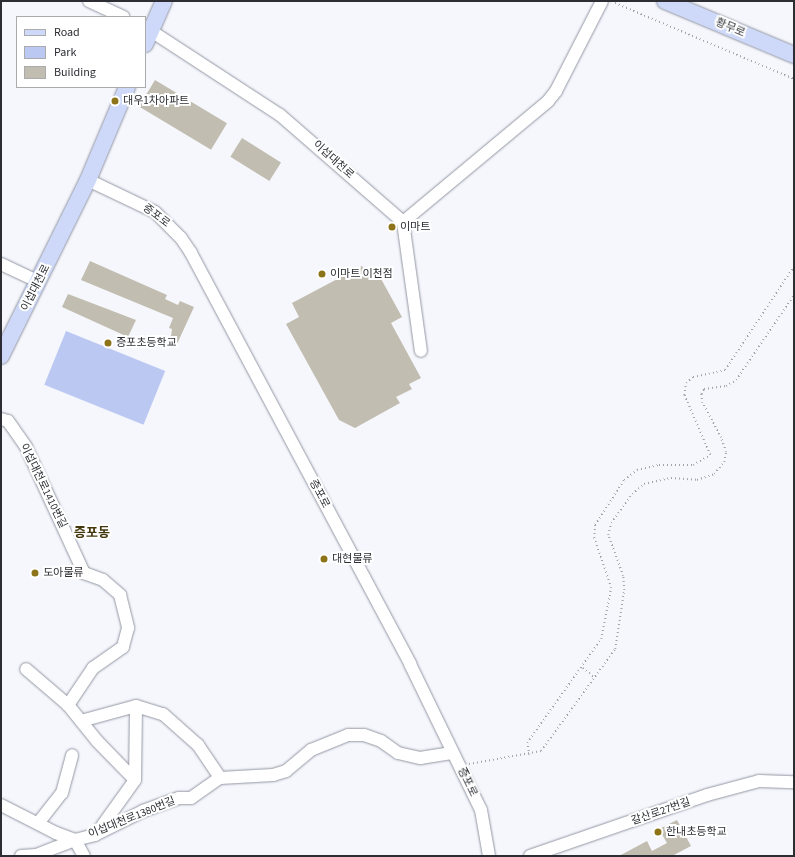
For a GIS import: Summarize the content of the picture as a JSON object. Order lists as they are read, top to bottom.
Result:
{
  "streets": {
    "main road": ["황무로", "이섭대천로"],
    "street": [
      "증포로",
      "이섭대천로1410번길",
      "갈산로27번길",
      "이섭대천로1380번길"
    ]
  },
  "crossings": [
    ["이섭대천로", "증포로"]
  ],
  "districts": ["증포동"],
  "places": [
    "대우1차아파트",
    "이마트",
    "이마트 이천점",
    "증포초등학교",
    "대현물류",
    "도아물류",
    "한내초등학교"
  ],
  "legend": ["Road", "Park", "Building"]
}
